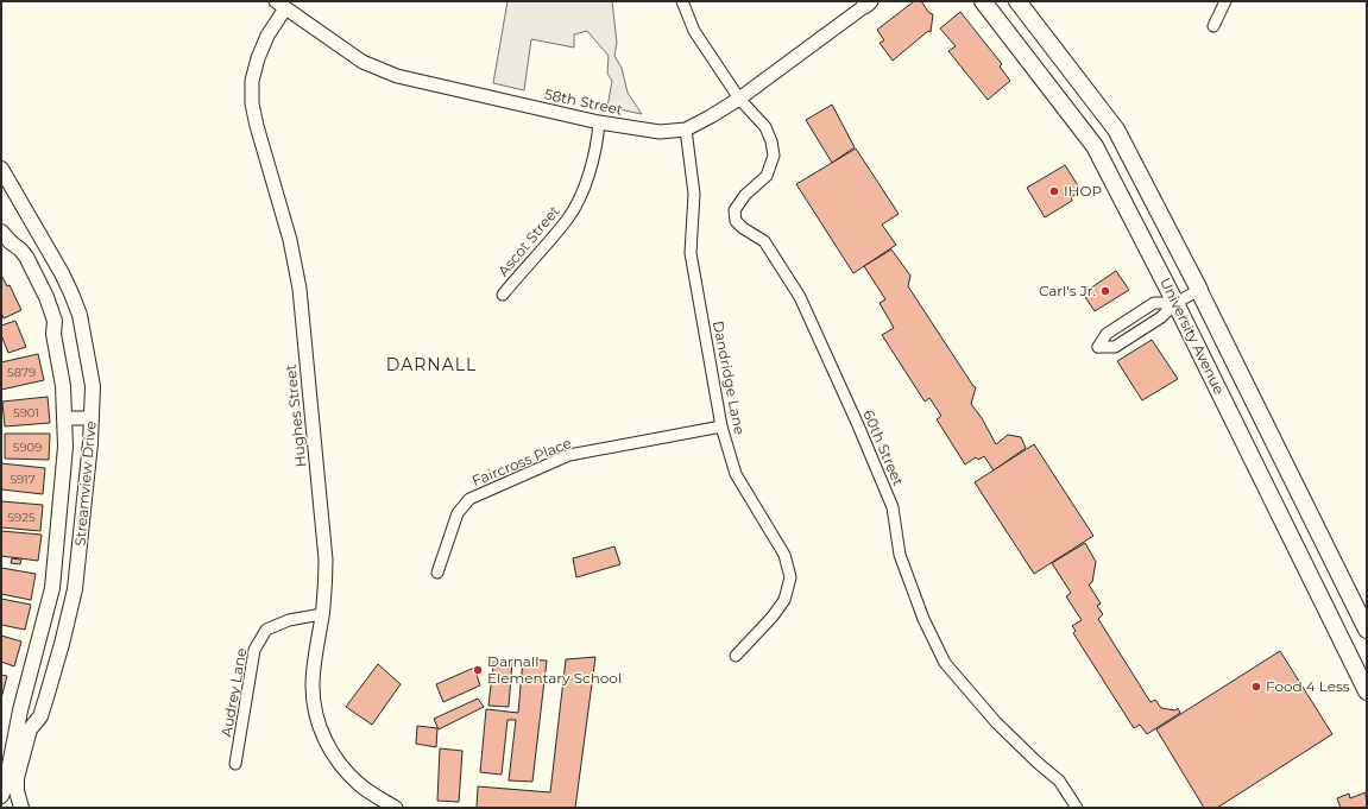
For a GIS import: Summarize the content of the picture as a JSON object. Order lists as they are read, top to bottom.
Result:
{
  "streets": {
    "main road": ["University Avenue", "Streamview Drive"],
    "street": [
      "58th Street",
      "Ascot Street",
      "Dandridge Lane",
      "Hughes Street",
      "60th Street",
      "Faircross Place",
      "Audrey Lane"
    ]
  },
  "crossings": [
    ["58th Street", "Ascot Street"],
    ["58th Street", "Dandridge Lane"],
    ["58th Street", "Hughes Street"],
    ["58th Street", "60th Street"],
    ["Dandridge Lane", "Faircross Place"],
    ["Hughes Street", "Audrey Lane"]
  ],
  "districts": ["DARNALL"],
  "places": [
    "IHOP",
    "Carl's Jr.",
    "Darnall Elementary School",
    "Food 4 Less"
  ],
  "house_numbers": [
    "5879",
    "5901",
    "5909",
    "5917",
    "5925"
  ]
}
